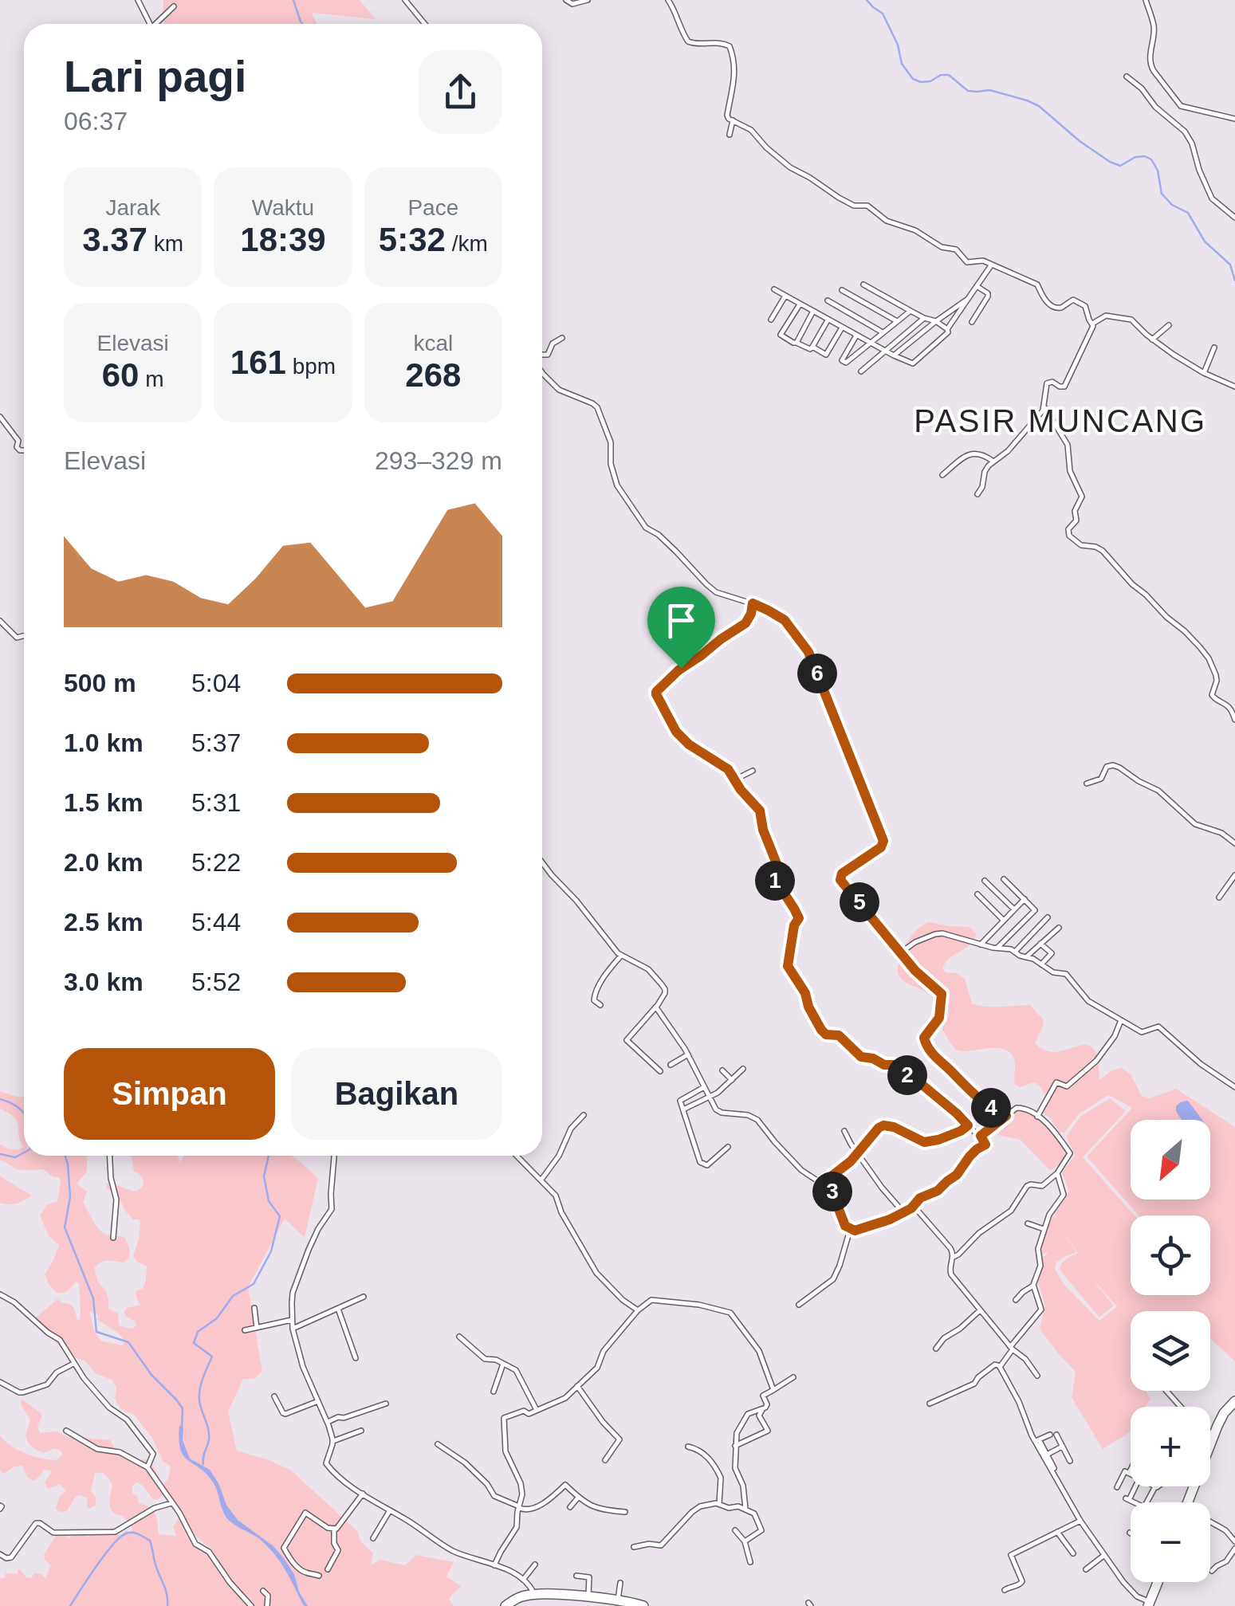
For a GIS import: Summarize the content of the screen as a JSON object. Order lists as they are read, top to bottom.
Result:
{
  "districts": ["PASIR MUNCANG"],
  "north": "bottom left",
  "page": {
    "heading": ["Lari pagi", "06:37"],
    "stats": [
      ["Jarak", "3.37 km"],
      ["Waktu", "18:39"],
      ["Pace", "5:32 /km"],
      ["Elevasi", "60 m"],
      ["161 bpm"],
      ["kcal", "268"]
    ],
    "chart": ["Elevasi", "293–329 m"],
    "pins": [
      "6",
      "1",
      "5",
      "2",
      "4",
      "3"
    ],
    "list": [
      {
        "name": "500 m",
        "note": "5:04"
      },
      {
        "name": "1.0 km",
        "note": "5:37"
      },
      {
        "name": "1.5 km",
        "note": "5:31"
      },
      {
        "name": "2.0 km",
        "note": "5:22"
      },
      {
        "name": "2.5 km",
        "note": "5:44"
      },
      {
        "name": "3.0 km",
        "note": "5:52"
      }
    ],
    "buttons": ["Simpan", "Bagikan"],
    "map_buttons": ["+", "−"]
  }
}
